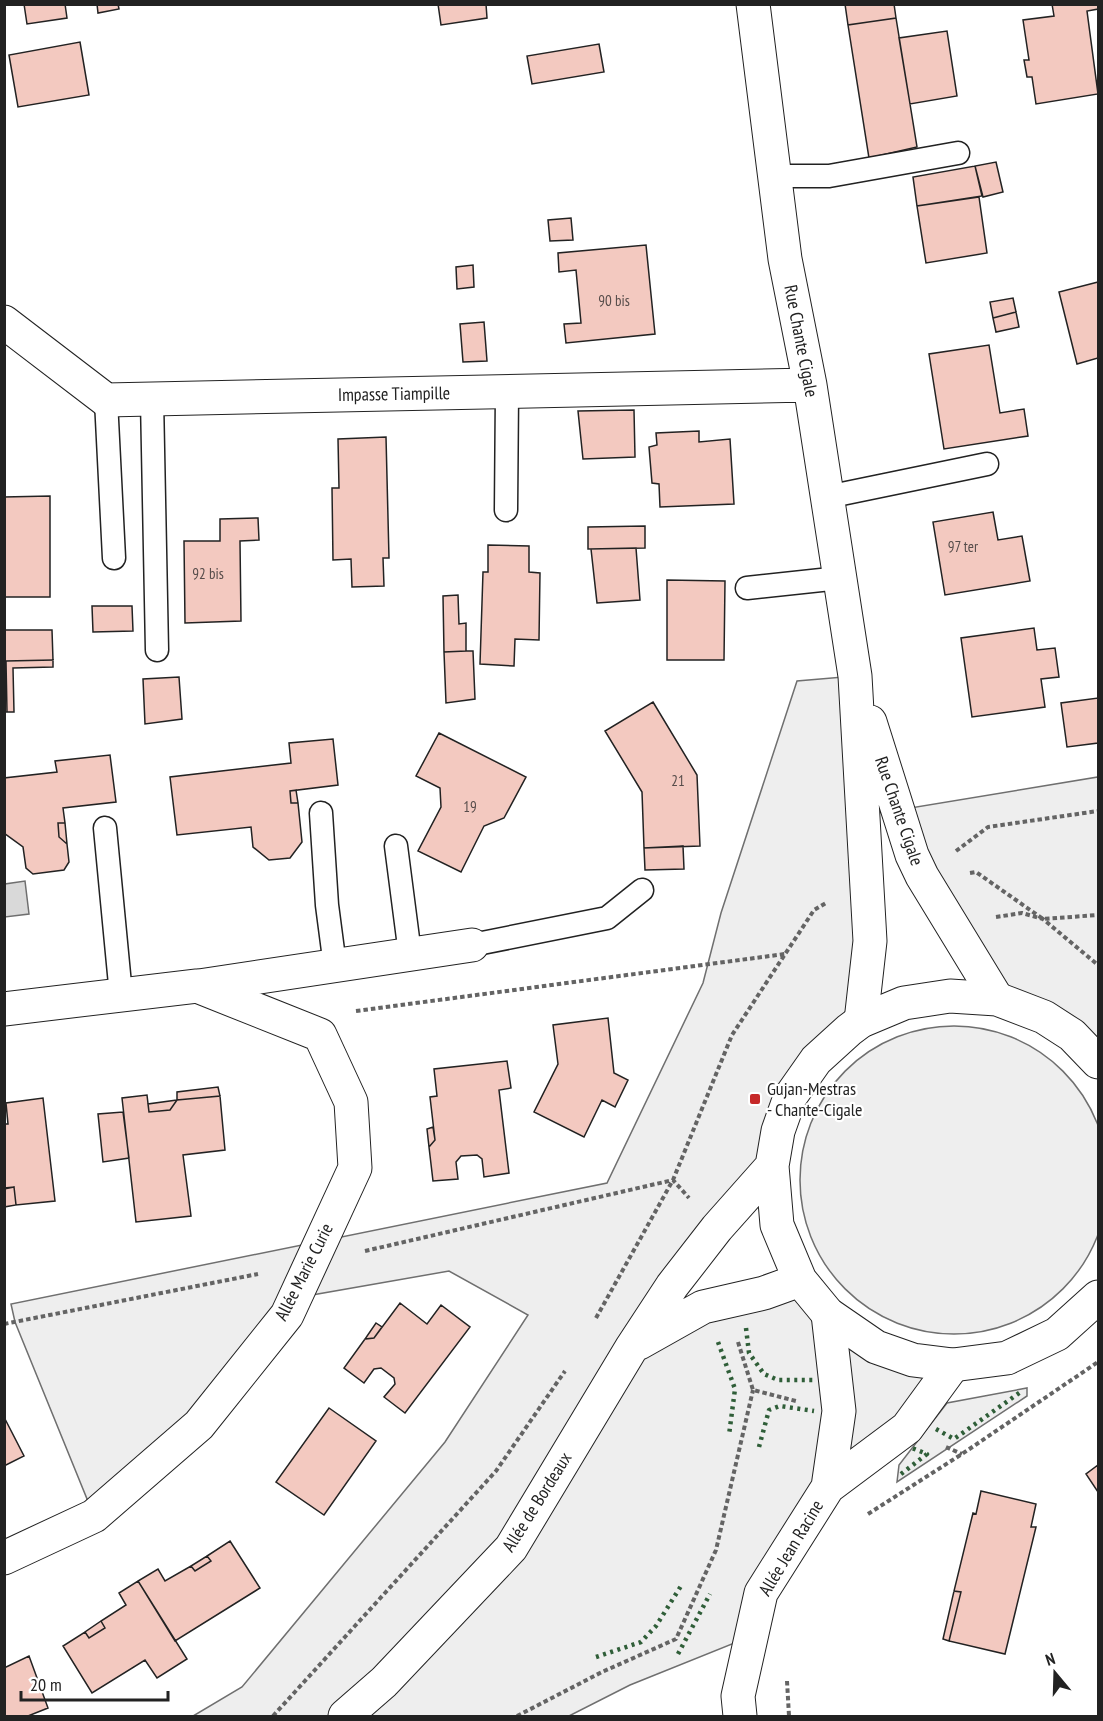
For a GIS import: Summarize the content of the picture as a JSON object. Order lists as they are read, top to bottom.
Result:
{
  "streets": {
    "street": [
      "Rue Chante Cigale",
      "Impasse Tiampille",
      "Allée Marie Curie",
      "Allée de Bordeaux",
      "Allée Jean Racine"
    ]
  },
  "crossings": [
    ["Rue Chante Cigale", "Impasse Tiampille"]
  ],
  "places": {
    "transit": ["Gujan-Mestras - Chante-Cigale"]
  },
  "house_numbers": [
    "90 bis",
    "97 ter",
    "92 bis",
    "21",
    "19"
  ],
  "scale_bar": "20 m",
  "north": "top"
}
